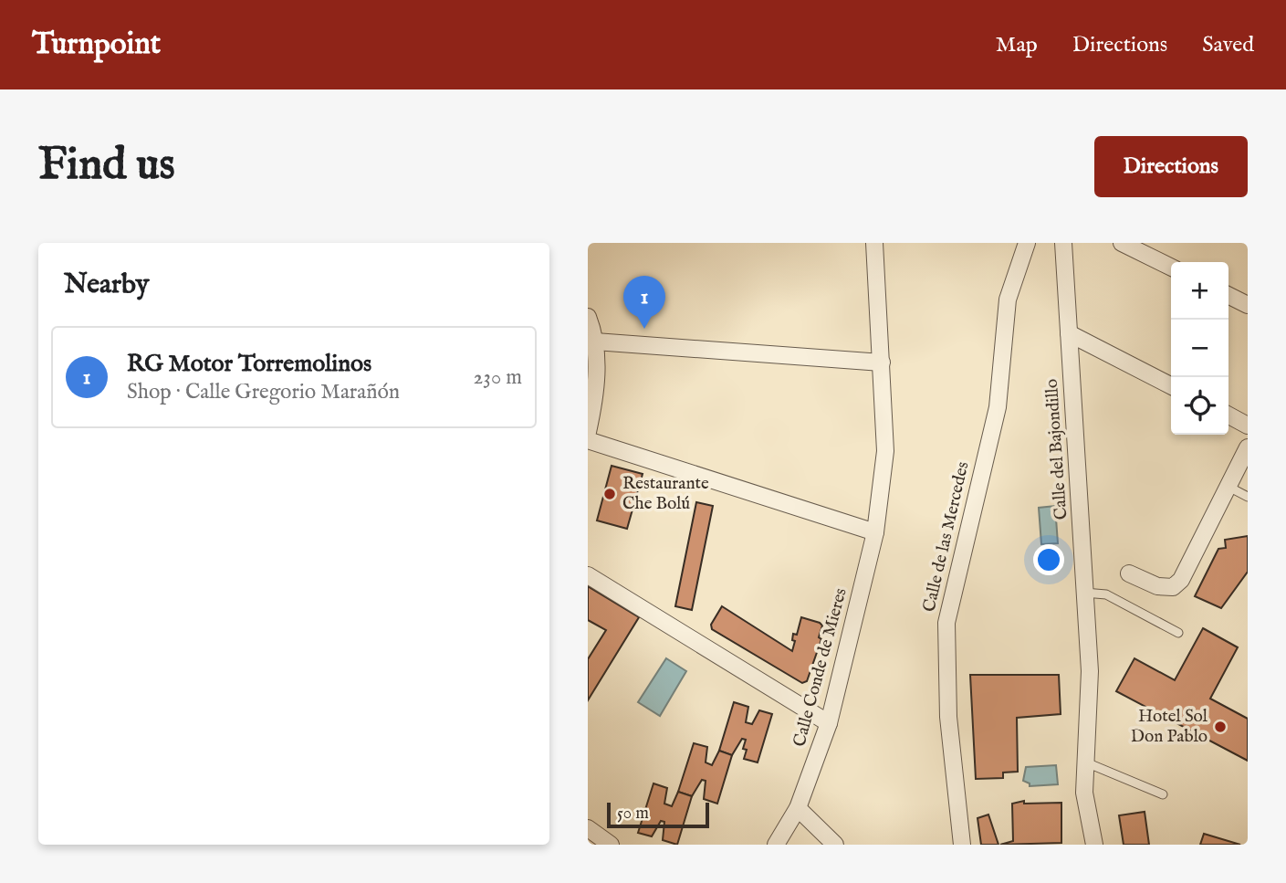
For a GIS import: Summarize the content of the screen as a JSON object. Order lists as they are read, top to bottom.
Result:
{
  "streets": {
    "street": ["Calle del Bajondillo", "Calle de las Mercedes", "Calle Conde de Mieres"]
  },
  "places": ["Restaurante Che Bolú", "Hotel Sol Don Pablo"],
  "scale_bar": "50 m",
  "page": {
    "header": "Turnpoint",
    "nav": ["Map", "Directions", "Saved"],
    "buttons": "Directions",
    "title": "Find us",
    "heading": "Nearby",
    "map_buttons": ["+", "−"],
    "pins": "1",
    "list": [
      {
        "mark": "1",
        "name": "RG Motor Torremolinos",
        "note": "Shop · Calle Gregorio Marañón",
        "value": "230 m"
      }
    ],
    "scale": "50 m"
  }
}
